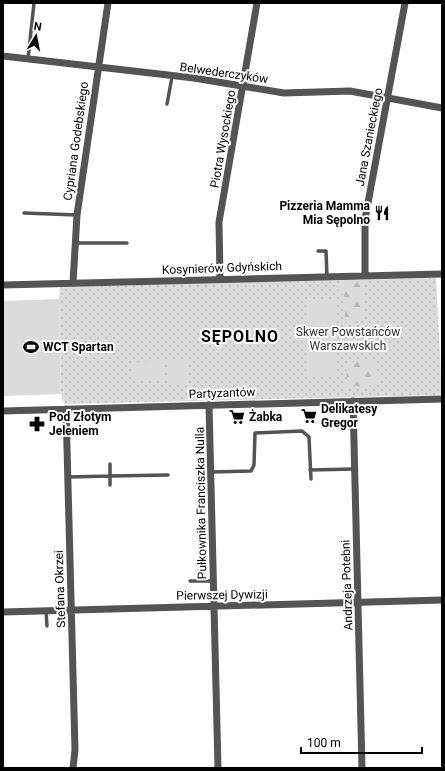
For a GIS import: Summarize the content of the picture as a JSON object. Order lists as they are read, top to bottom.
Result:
{
  "streets": {
    "street": [
      "Belwederczyków",
      "Jana Szanieckiego",
      "Piotra Wysockiego",
      "Cypriana Godebskiego",
      "Kosynierów Gdyńskich",
      "Partyzantów",
      "Pułkownika Franciszka Nulla",
      "Andrzeja Potebni",
      "Stefana Okrzei",
      "Pierwszej Dywizji"
    ]
  },
  "crossings": [
    ["Belwederczyków", "Jana Szanieckiego"],
    ["Belwederczyków", "Piotra Wysockiego"],
    ["Belwederczyków", "Cypriana Godebskiego"],
    ["Jana Szanieckiego", "Kosynierów Gdyńskich"],
    ["Piotra Wysockiego", "Kosynierów Gdyńskich"],
    ["Cypriana Godebskiego", "Kosynierów Gdyńskich"],
    ["Partyzantów", "Pułkownika Franciszka Nulla"],
    ["Partyzantów", "Andrzeja Potebni"],
    ["Partyzantów", "Stefana Okrzei"],
    ["Pułkownika Franciszka Nulla", "Pierwszej Dywizji"],
    ["Andrzeja Potebni", "Pierwszej Dywizji"],
    ["Stefana Okrzei", "Pierwszej Dywizji"]
  ],
  "districts": ["SĘPOLNO"],
  "parks": ["Skwer Powstańców Warszawskich"],
  "places": {
    "restaurant": ["Pizzeria Mamma Mia Sępolno"],
    "sports": ["WCT Spartan"],
    "supermarket": ["Delikatesy Gregor", "Żabka"],
    "pharmacy": ["Pod Złotym Jeleniem"]
  },
  "scale_bar": "100 m",
  "north": "top"
}
